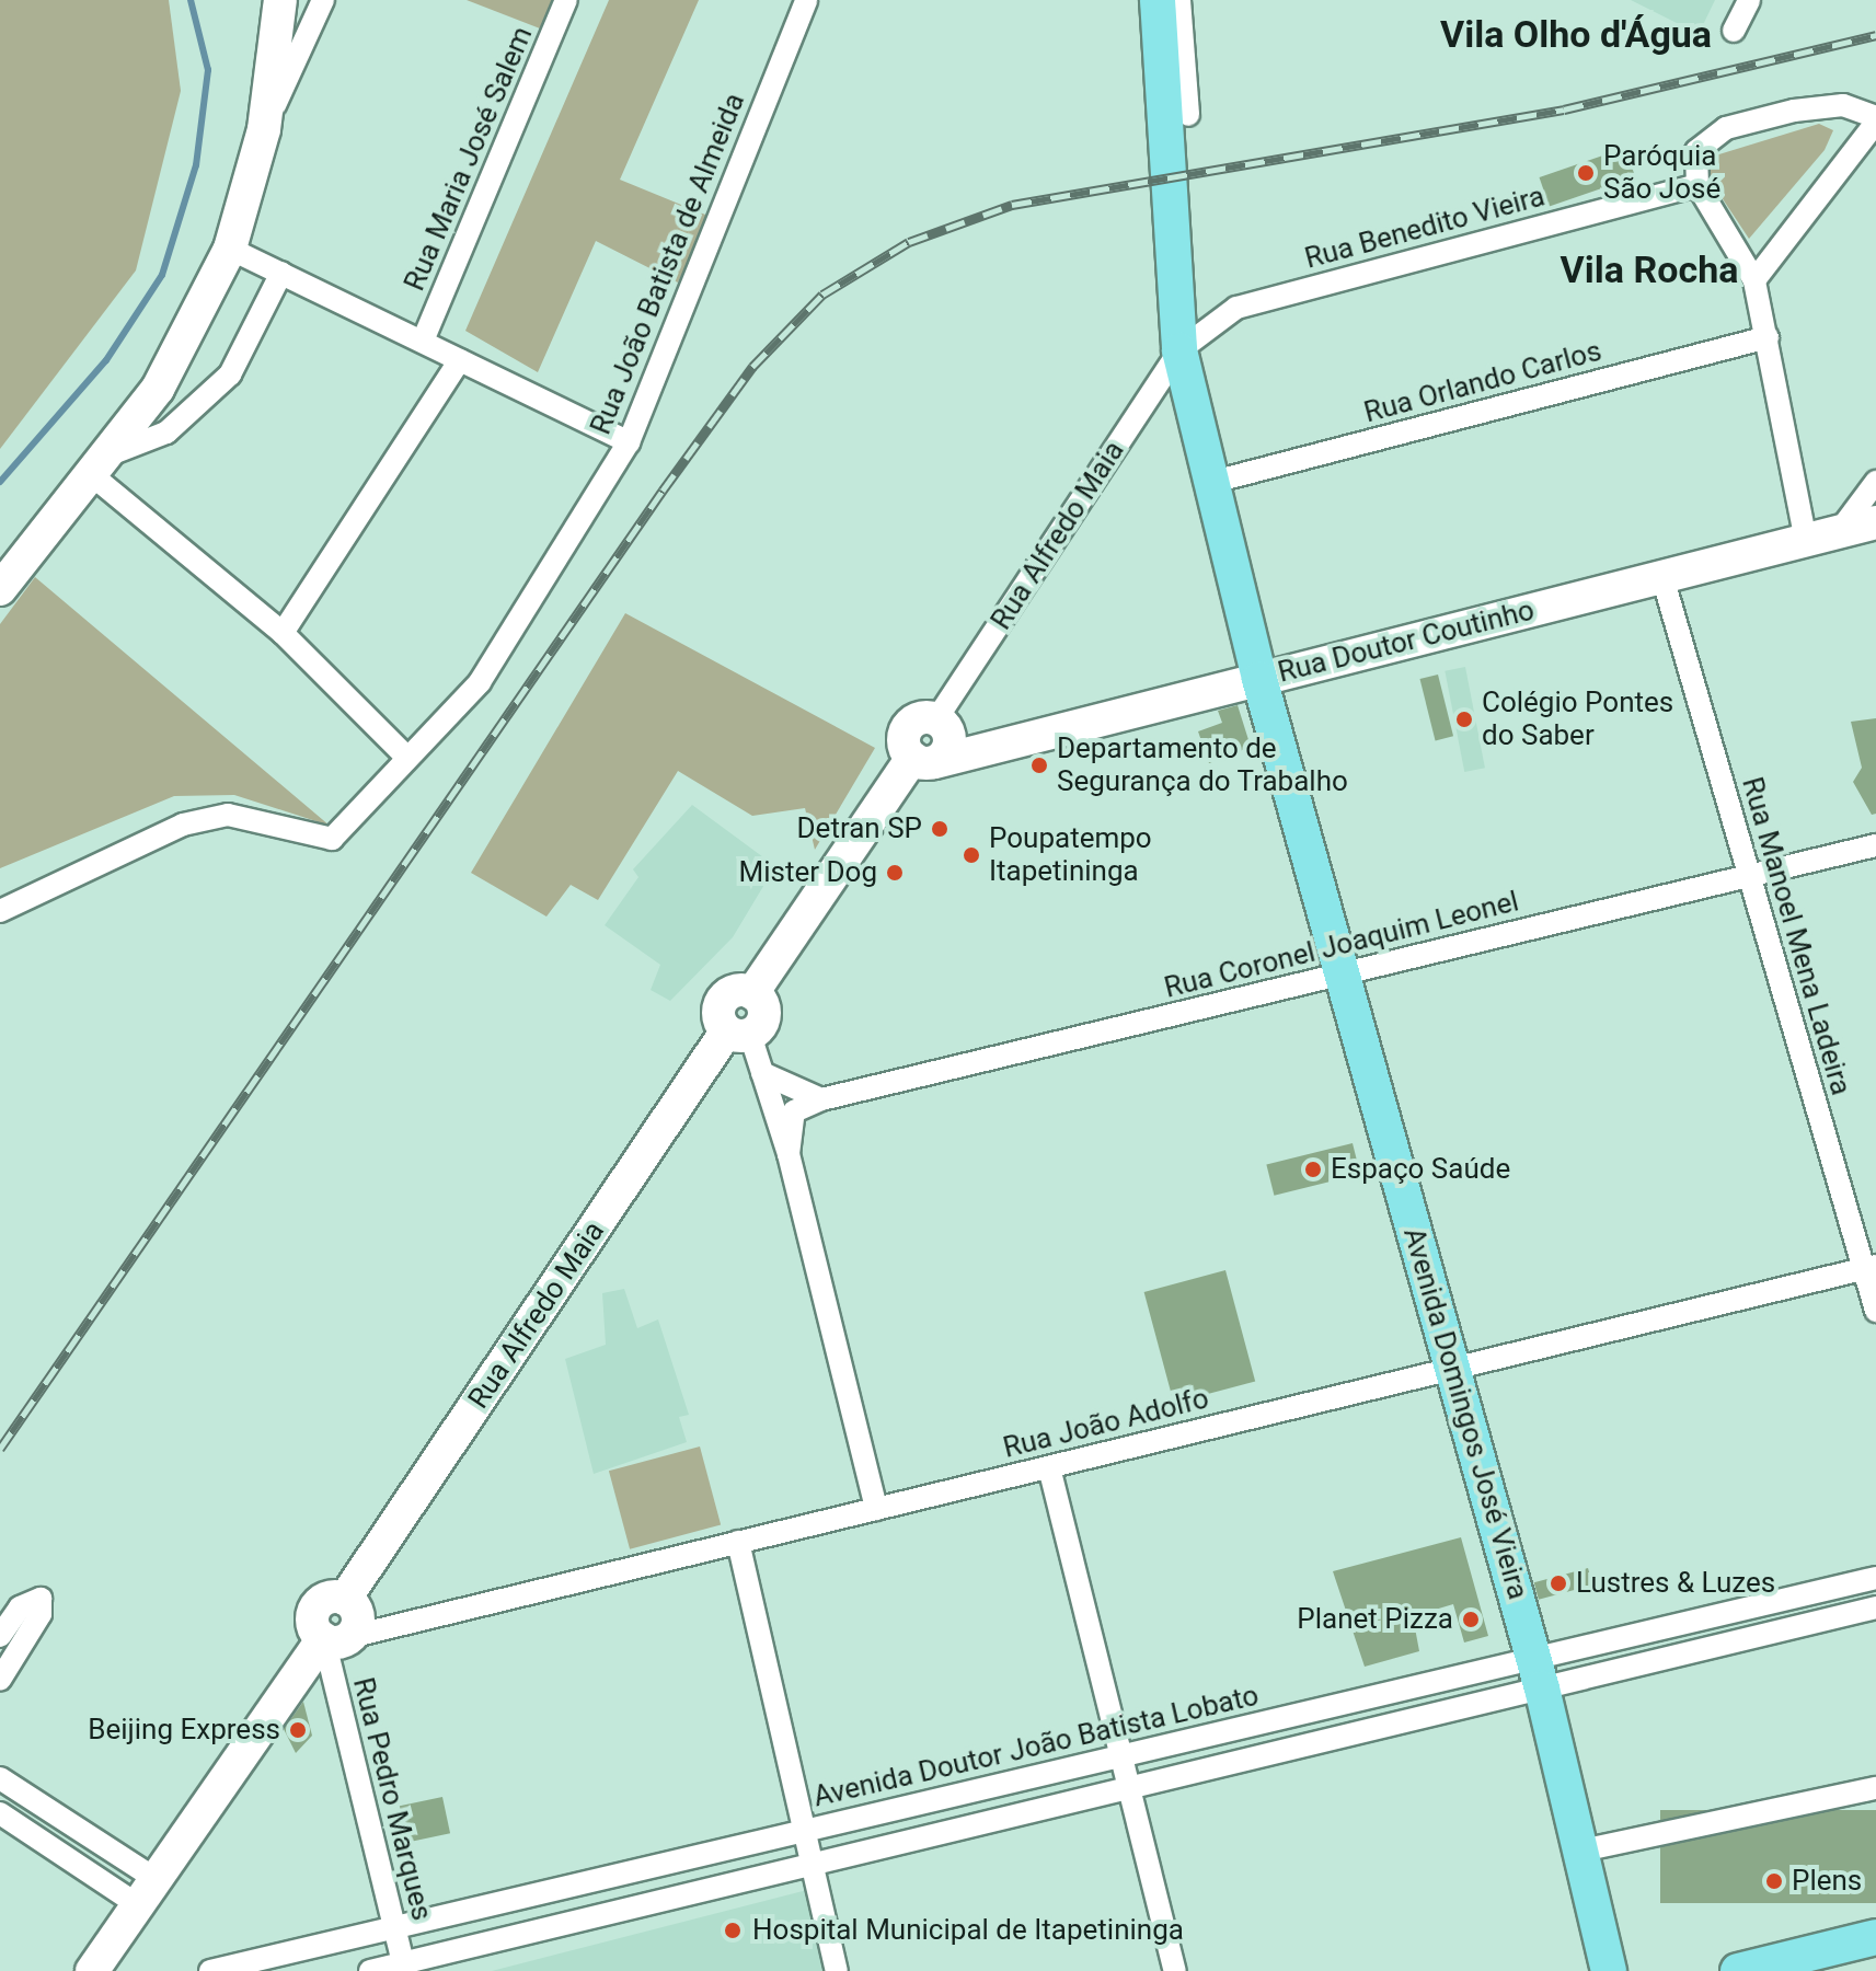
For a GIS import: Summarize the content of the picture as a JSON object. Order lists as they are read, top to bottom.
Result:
{
  "streets": {
    "main road": ["Rua Alfredo Maia", "Rua Doutor Coutinho", "Avenida Domingos José Vieira"],
    "street": [
      "Rua Maria José Salem",
      "Rua Benedito Vieira",
      "Rua João Batista de Almeida",
      "Rua Orlando Carlos",
      "Rua Manoel Mena Ladeira",
      "Rua Coronel Joaquim Leonel",
      "Rua João Adolfo",
      "Avenida Doutor João Batista Lobato",
      "Rua Pedro Marques"
    ]
  },
  "crossings": [
    ["Rua Benedito Vieira", "Rua Alfredo Maia"],
    ["Rua Benedito Vieira", "Avenida Domingos José Vieira"],
    ["Rua Orlando Carlos", "Avenida Domingos José Vieira"],
    ["Rua Alfredo Maia", "Avenida Domingos José Vieira"],
    ["Rua Alfredo Maia", "Rua João Adolfo"],
    ["Rua Alfredo Maia", "Rua Pedro Marques"],
    ["Rua Doutor Coutinho", "Rua Manoel Mena Ladeira"],
    ["Rua Doutor Coutinho", "Avenida Domingos José Vieira"],
    ["Rua Manoel Mena Ladeira", "Rua Coronel Joaquim Leonel"],
    ["Rua Manoel Mena Ladeira", "Rua João Adolfo"],
    ["Rua Coronel Joaquim Leonel", "Avenida Domingos José Vieira"],
    ["Avenida Domingos José Vieira", "Rua João Adolfo"],
    ["Avenida Domingos José Vieira", "Avenida Doutor João Batista Lobato"],
    ["Rua João Adolfo", "Rua Pedro Marques"],
    ["Avenida Doutor João Batista Lobato", "Rua Pedro Marques"]
  ],
  "districts": ["Vila Olho d'Água", "Vila Rocha"],
  "places": [
    "Paróquia São José",
    "Colégio Pontes do Saber",
    "Departamento de Segurança do Trabalho",
    "Detran SP",
    "Poupatempo Itapetininga",
    "Mister Dog",
    "Espaço Saúde",
    "Lustres & Luzes",
    "Planet Pizza",
    "Beijing Express",
    "Plens",
    "Hospital Municipal de Itapetininga"
  ]
}
